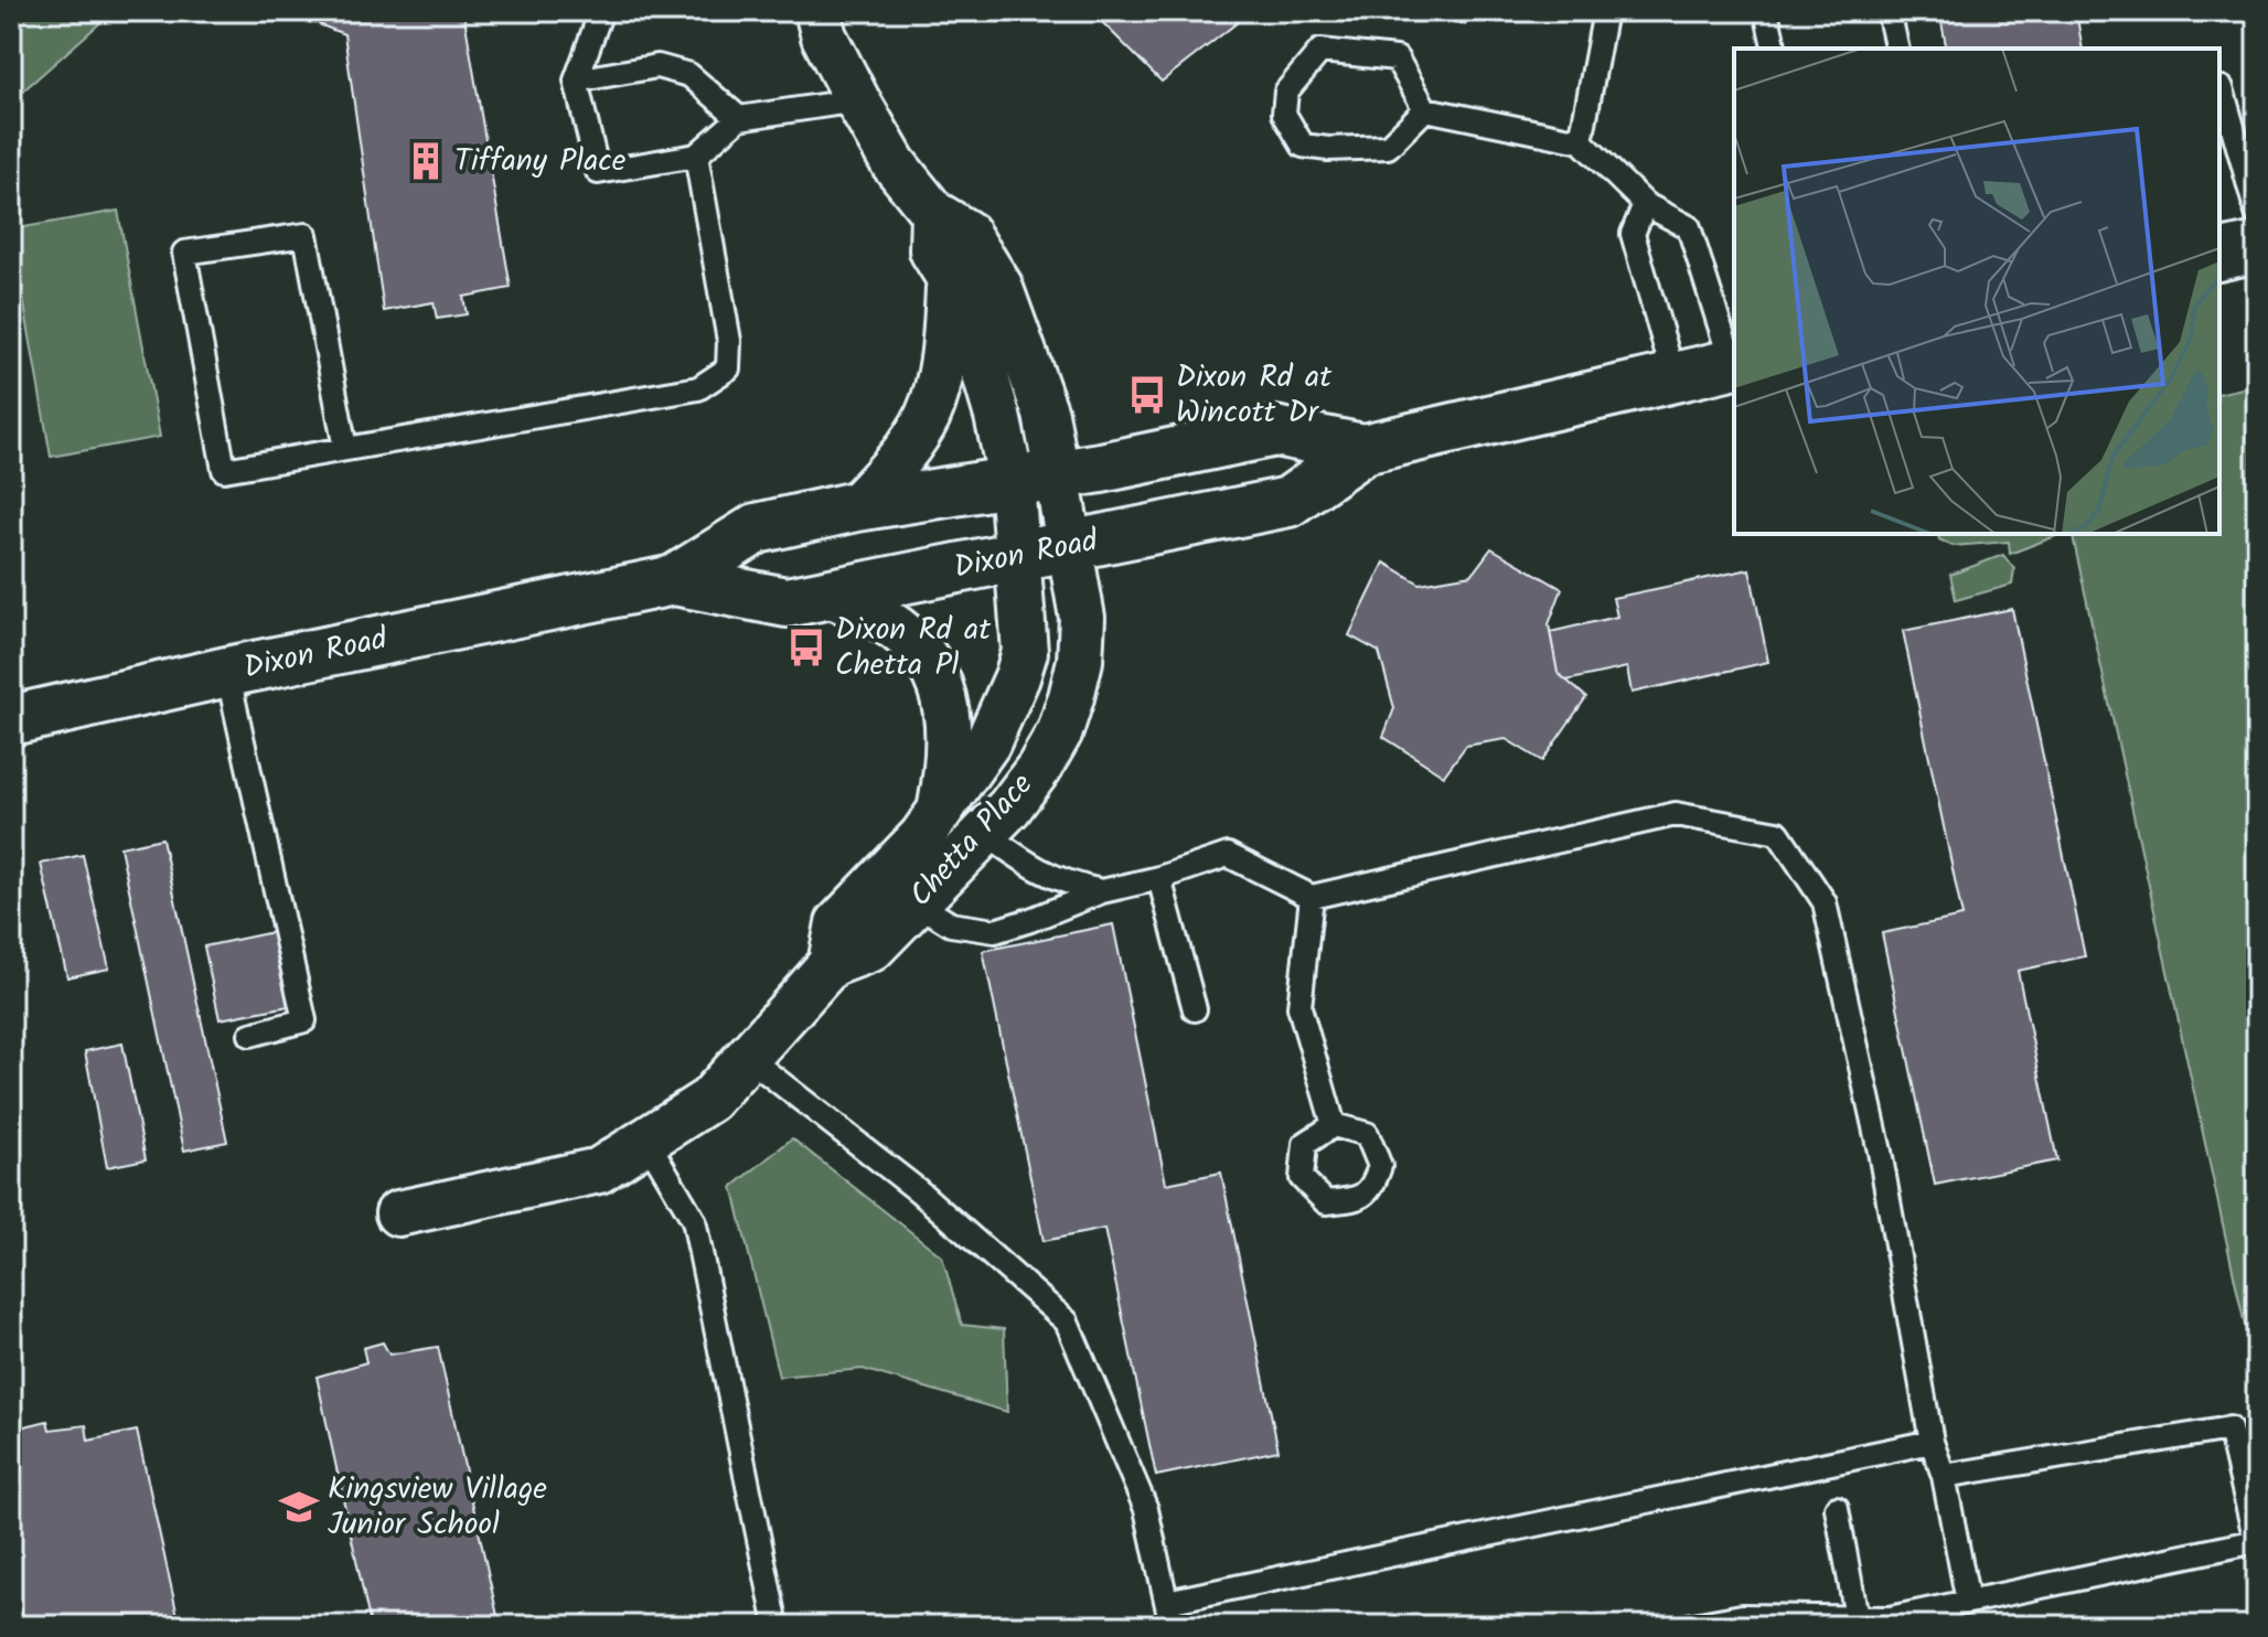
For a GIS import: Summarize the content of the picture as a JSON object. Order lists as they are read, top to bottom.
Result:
{
  "streets": {
    "main road": ["Dixon Road"],
    "street": ["Chetta Place"]
  },
  "crossings": [
    ["Dixon Road", "Chetta Place"]
  ],
  "places": {
    "building": ["Tiffany Place"],
    "bus stop": ["Dixon Rd at Wincott Dr", "Dixon Rd at Chetta Pl"],
    "school or university": ["Kingsview Village Junior School"]
  }
}
